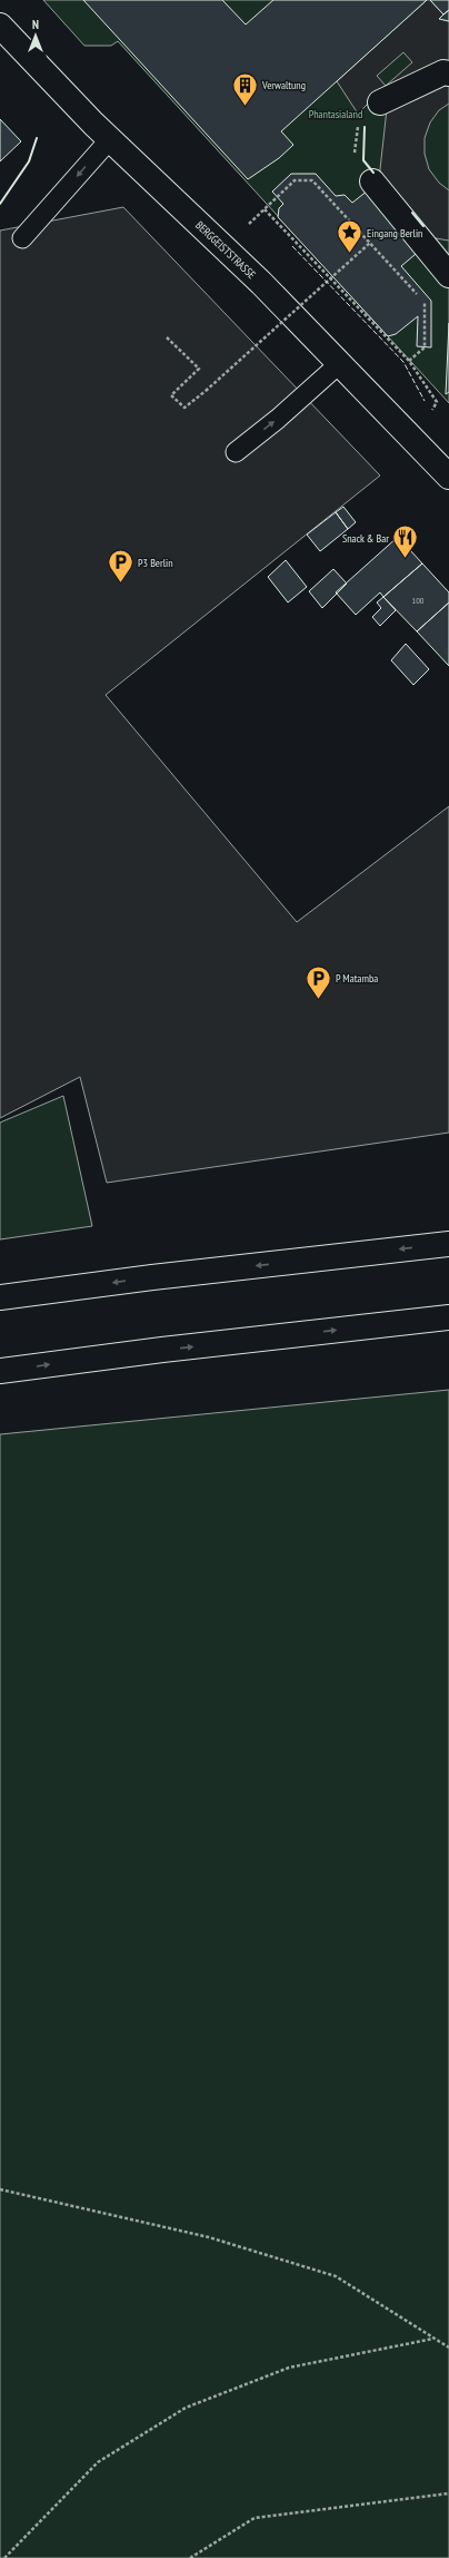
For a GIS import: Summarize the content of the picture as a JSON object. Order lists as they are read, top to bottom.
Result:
{
  "streets": {
    "main road": ["BERGGEISTSTRASSE"]
  },
  "parks": ["Phantasialand"],
  "places": {
    "building": ["Verwaltung"],
    "place": ["Eingang Berlin"],
    "restaurant": ["Snack & Bar"],
    "parking": ["P3 Berlin", "P Matamba"]
  },
  "house_numbers": ["100"],
  "north": "top"
}
